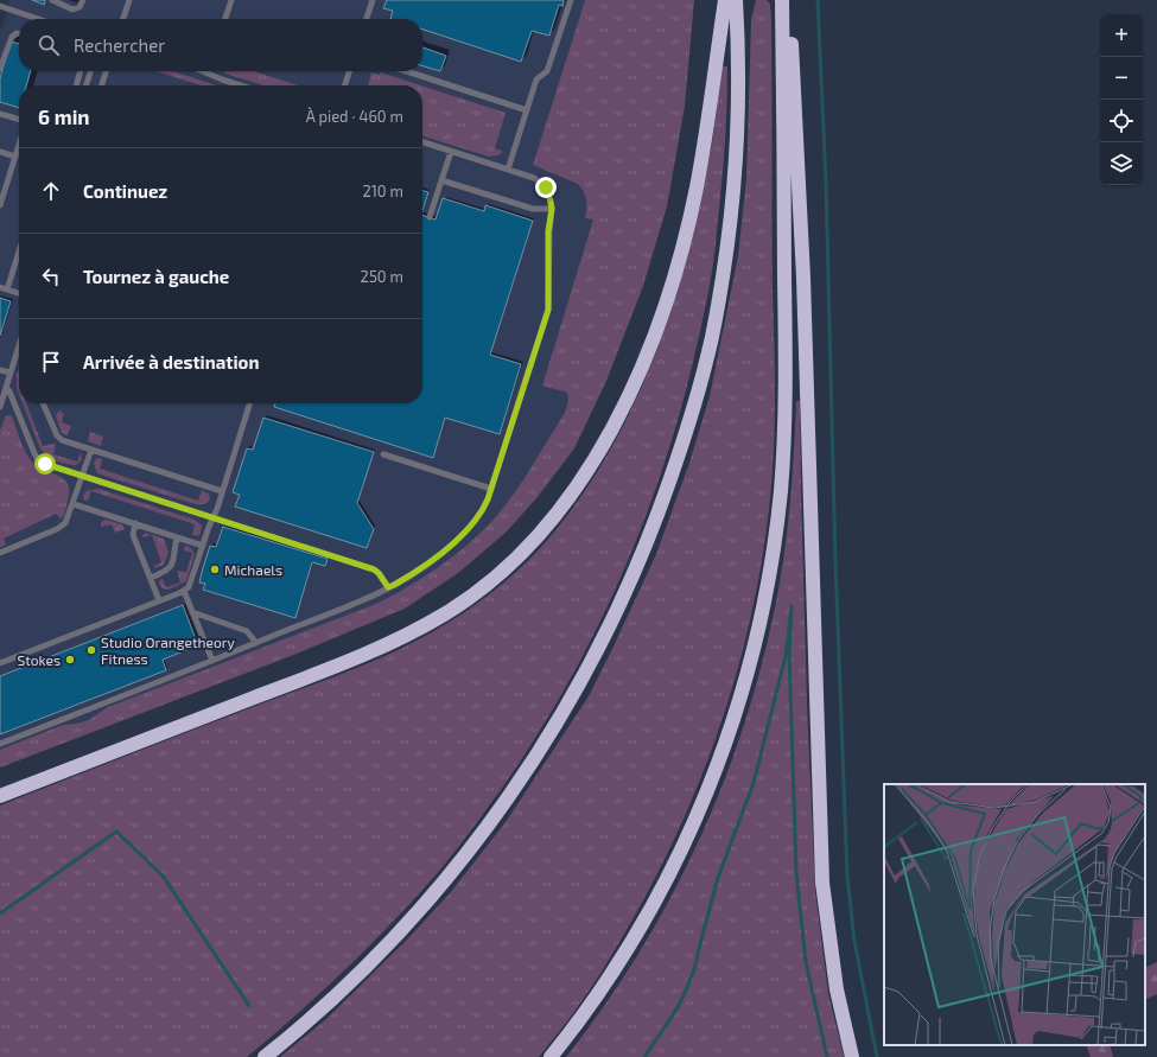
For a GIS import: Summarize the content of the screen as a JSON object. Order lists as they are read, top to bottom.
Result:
{
  "places": ["Michaels", "Studio Orangetheory Fitness", "Stokes"],
  "page": {
    "map_buttons": ["+", "−"],
    "search": "Rechercher",
    "heading": ["6 min", "À pied · 460 m"],
    "list": [
      ["Continuez", "210 m"],
      ["Tournez à gauche", "250 m"],
      "Arrivée à destination"
    ]
  }
}
